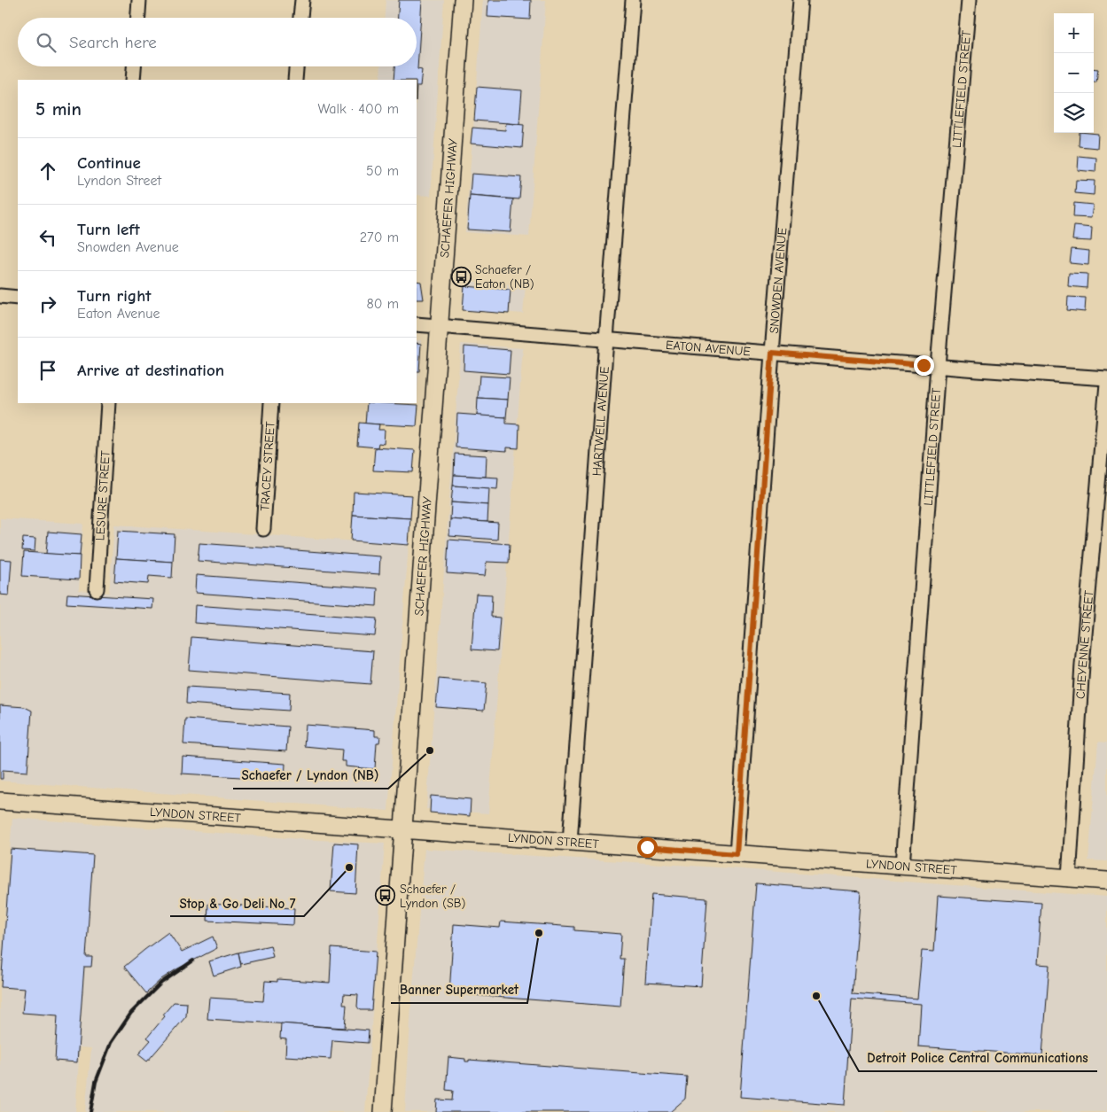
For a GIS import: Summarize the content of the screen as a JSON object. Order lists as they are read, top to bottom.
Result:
{
  "streets": {
    "street": [
      "LITTLEFIELD STREET",
      "SCHAEFER HIGHWAY",
      "SNOWDEN AVENUE",
      "EATON AVENUE",
      "HARTWELL AVENUE",
      "TRACEY STREET",
      "LESURE STREET",
      "CHEYENNE STREET",
      "LYNDON STREET"
    ]
  },
  "crossings": [
    ["LITTLEFIELD STREET", "EATON AVENUE"],
    ["LITTLEFIELD STREET", "LYNDON STREET"],
    ["SCHAEFER HIGHWAY", "EATON AVENUE"],
    ["SCHAEFER HIGHWAY", "LYNDON STREET"],
    ["SNOWDEN AVENUE", "EATON AVENUE"],
    ["SNOWDEN AVENUE", "LYNDON STREET"],
    ["EATON AVENUE", "HARTWELL AVENUE"],
    ["HARTWELL AVENUE", "LYNDON STREET"],
    ["CHEYENNE STREET", "LYNDON STREET"]
  ],
  "places": {
    "bus stop": ["Schaefer / Eaton (NB)", "Schaefer / Lyndon (SB)"],
    "other": [
      "Schaefer / Lyndon (NB)",
      "Stop & Go Deli No 7",
      "Banner Supermarket",
      "Detroit Police Central Communications"
    ]
  },
  "page": {
    "map_buttons": ["+", "−"],
    "search": "Search here",
    "heading": ["5 min", "Walk · 400 m"],
    "list": [
      ["Continue", "Lyndon Street", "50 m"],
      ["Turn left", "Snowden Avenue", "270 m"],
      ["Turn right", "Eaton Avenue", "80 m"],
      "Arrive at destination"
    ]
  }
}
